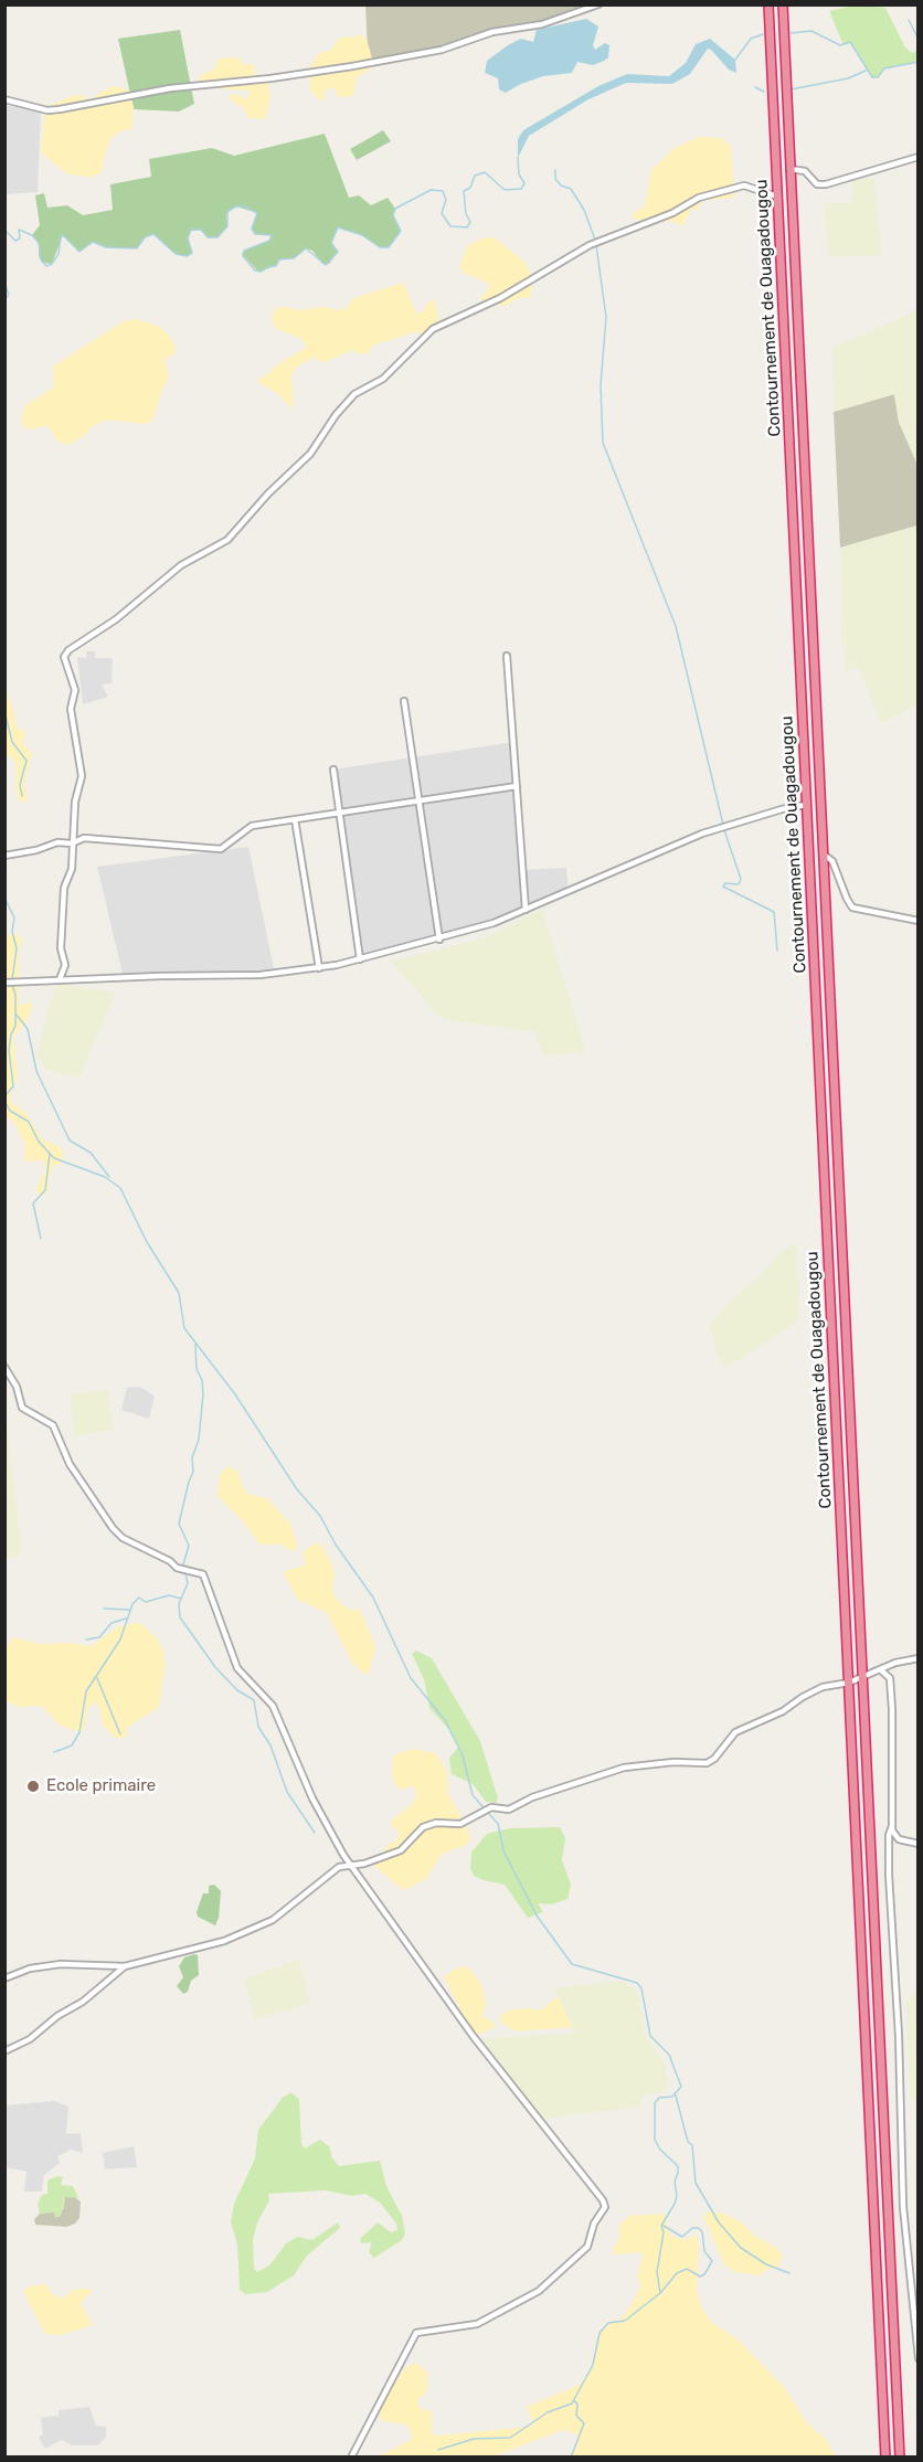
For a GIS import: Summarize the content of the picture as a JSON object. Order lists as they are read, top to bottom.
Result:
{
  "streets": {
    "highway": ["Contournement de Ouagadougou"]
  },
  "places": ["Ecole primaire"]
}
